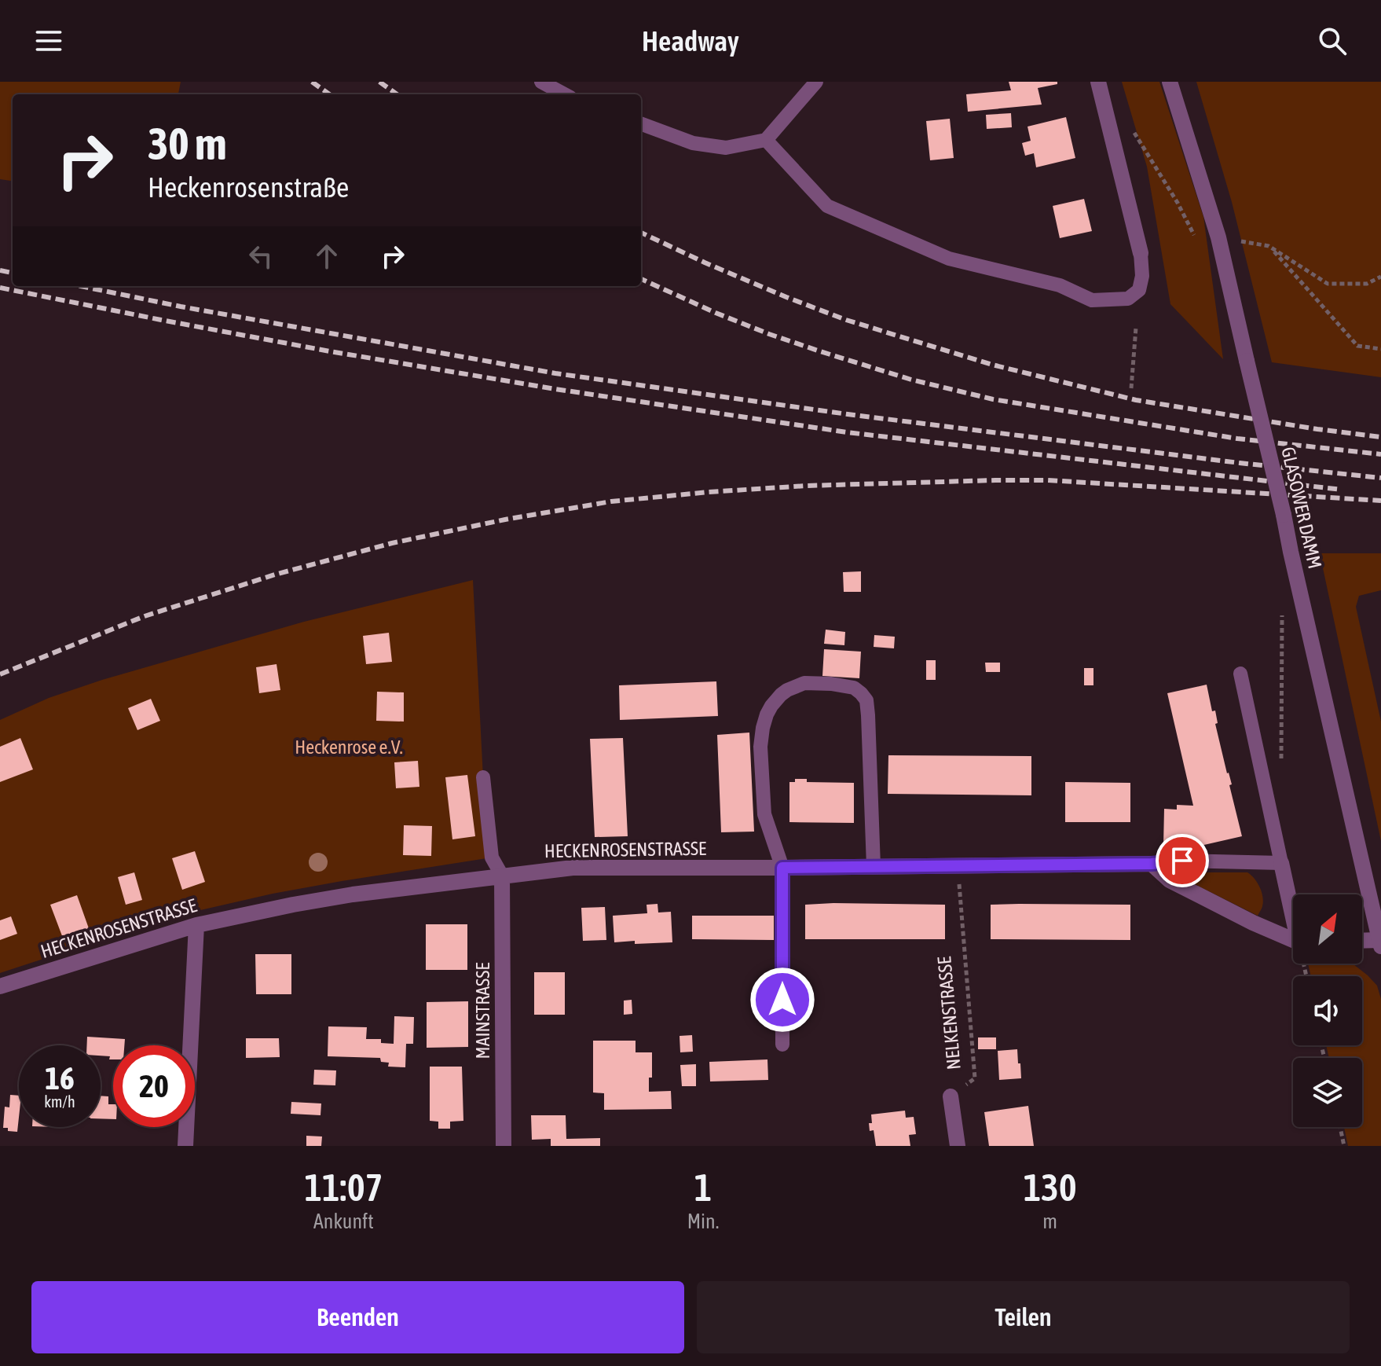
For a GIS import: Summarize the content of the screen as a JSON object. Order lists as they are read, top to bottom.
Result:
{
  "streets": {
    "street": [
      "GLASOWER DAMM",
      "HECKENROSENSTRASSE",
      "MAINSTRASSE",
      "NELKENSTRASSE"
    ]
  },
  "crossings": [
    ["HECKENROSENSTRASSE", "MAINSTRASSE"],
    ["HECKENROSENSTRASSE", "NELKENSTRASSE"]
  ],
  "parks": ["Heckenrose e.V."],
  "north": "top right",
  "page": {
    "header": "Headway",
    "turn": ["30 m", "Heckenrosenstraße"],
    "speed": "16 km/h",
    "limit": "20",
    "eta": [
      "11:07",
      "Ankunft",
      "1",
      "Min.",
      "130",
      "m"
    ],
    "buttons": ["Beenden", "Teilen"]
  }
}
